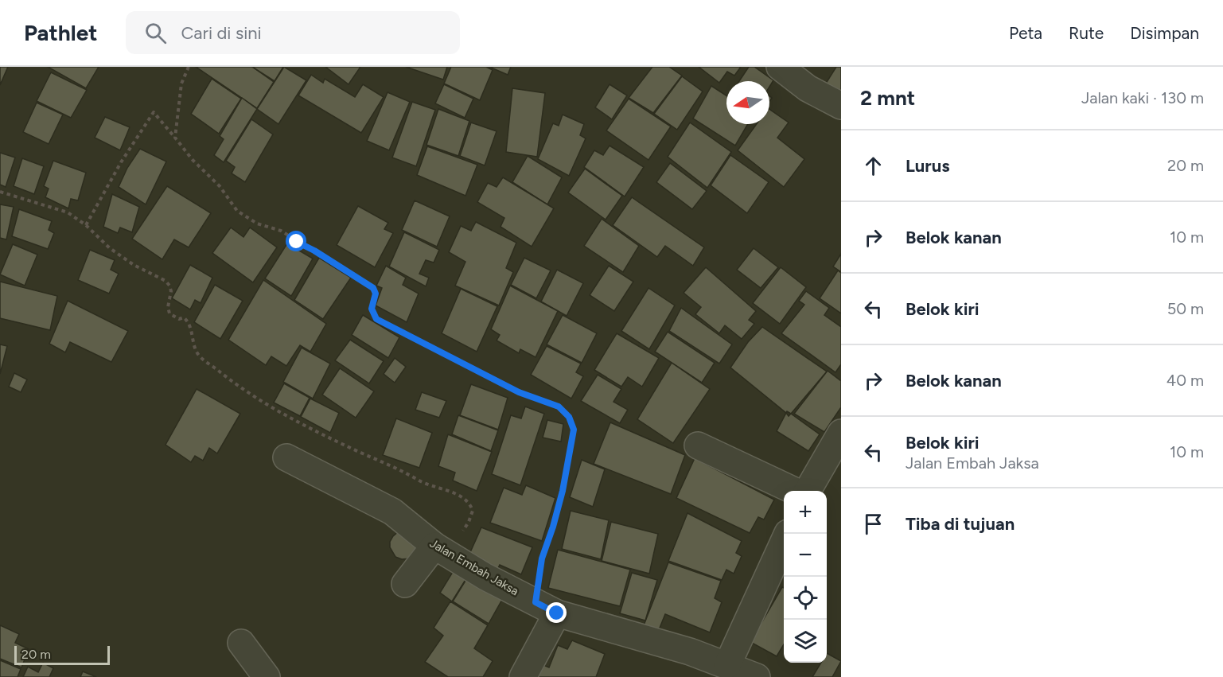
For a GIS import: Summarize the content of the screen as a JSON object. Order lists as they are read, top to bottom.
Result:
{
  "streets": {
    "street": ["Jalan Embah Jaksa"]
  },
  "scale_bar": "20 m",
  "north": "left",
  "page": {
    "header": "Pathlet",
    "search": "Cari di sini",
    "nav": ["Peta", "Rute", "Disimpan"],
    "heading": ["2 mnt", "Jalan kaki · 130 m"],
    "list": [
      ["Lurus", "20 m"],
      ["Belok kanan", "10 m"],
      ["Belok kiri", "50 m"],
      ["Belok kanan", "40 m"],
      ["Belok kiri", "Jalan Embah Jaksa", "10 m"],
      "Tiba di tujuan"
    ],
    "map_buttons": ["+", "−"],
    "scale": "20 m"
  }
}
